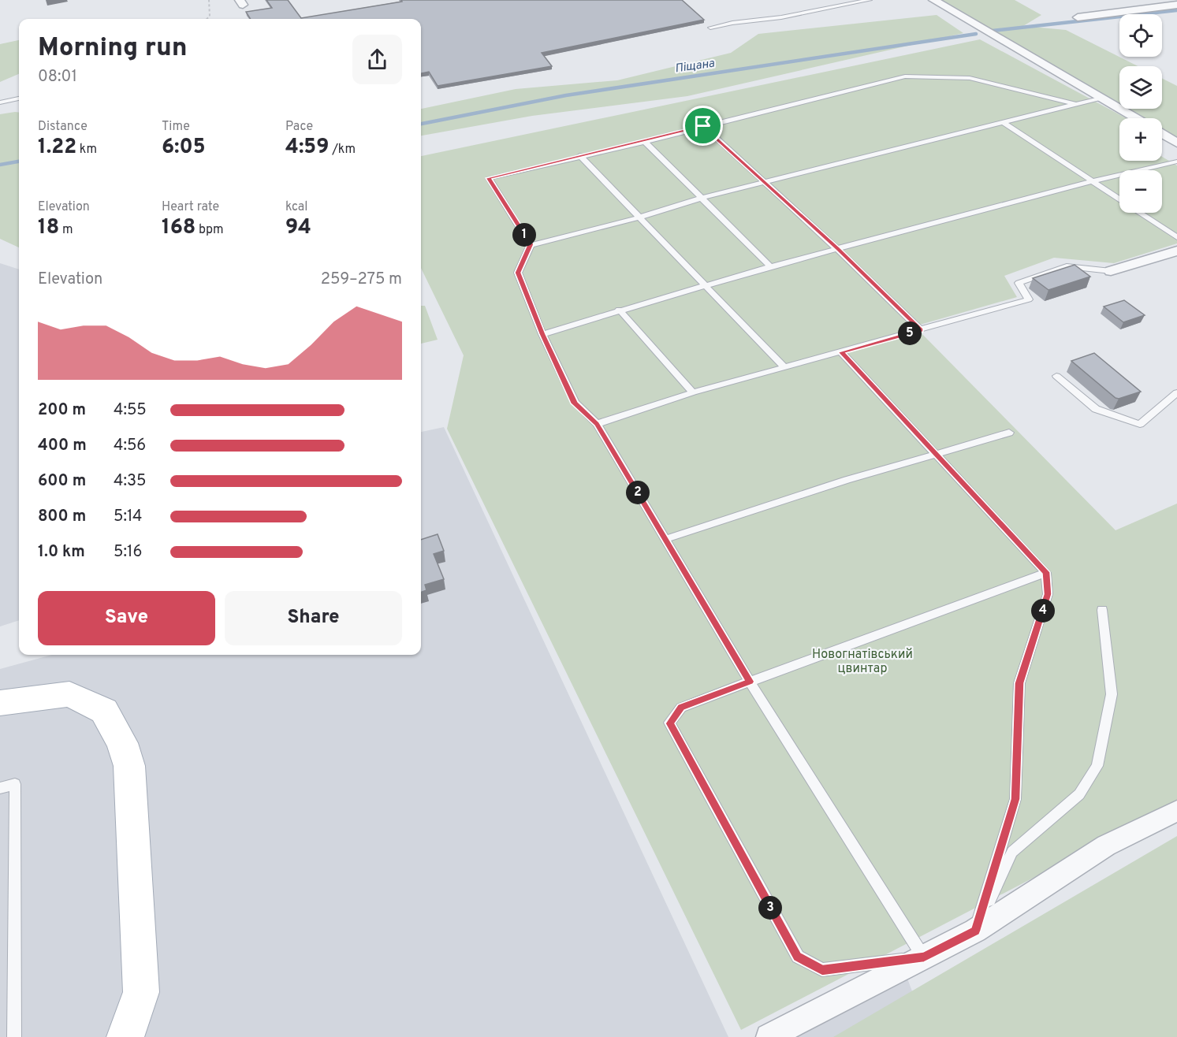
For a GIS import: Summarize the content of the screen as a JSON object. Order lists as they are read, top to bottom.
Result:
{
  "water": ["Піщана"],
  "parks": ["Новогнатівський цвинтар"],
  "page": {
    "map_buttons": ["+", "−"],
    "heading": ["Morning run", "08:01"],
    "stats": [
      ["Distance", "1.22 km"],
      ["Time", "6:05"],
      ["Pace", "4:59 /km"],
      ["Elevation", "18 m"],
      ["Heart rate", "168 bpm"],
      ["kcal", "94"]
    ],
    "pins": [
      "1",
      "5",
      "2",
      "4",
      "3"
    ],
    "chart": ["Elevation", "259–275 m"],
    "list": [
      {
        "name": "200 m",
        "note": "4:55"
      },
      {
        "name": "400 m",
        "note": "4:56"
      },
      {
        "name": "600 m",
        "note": "4:35"
      },
      {
        "name": "800 m",
        "note": "5:14"
      },
      {
        "name": "1.0 km",
        "note": "5:16"
      }
    ],
    "buttons": ["Save", "Share"]
  }
}
